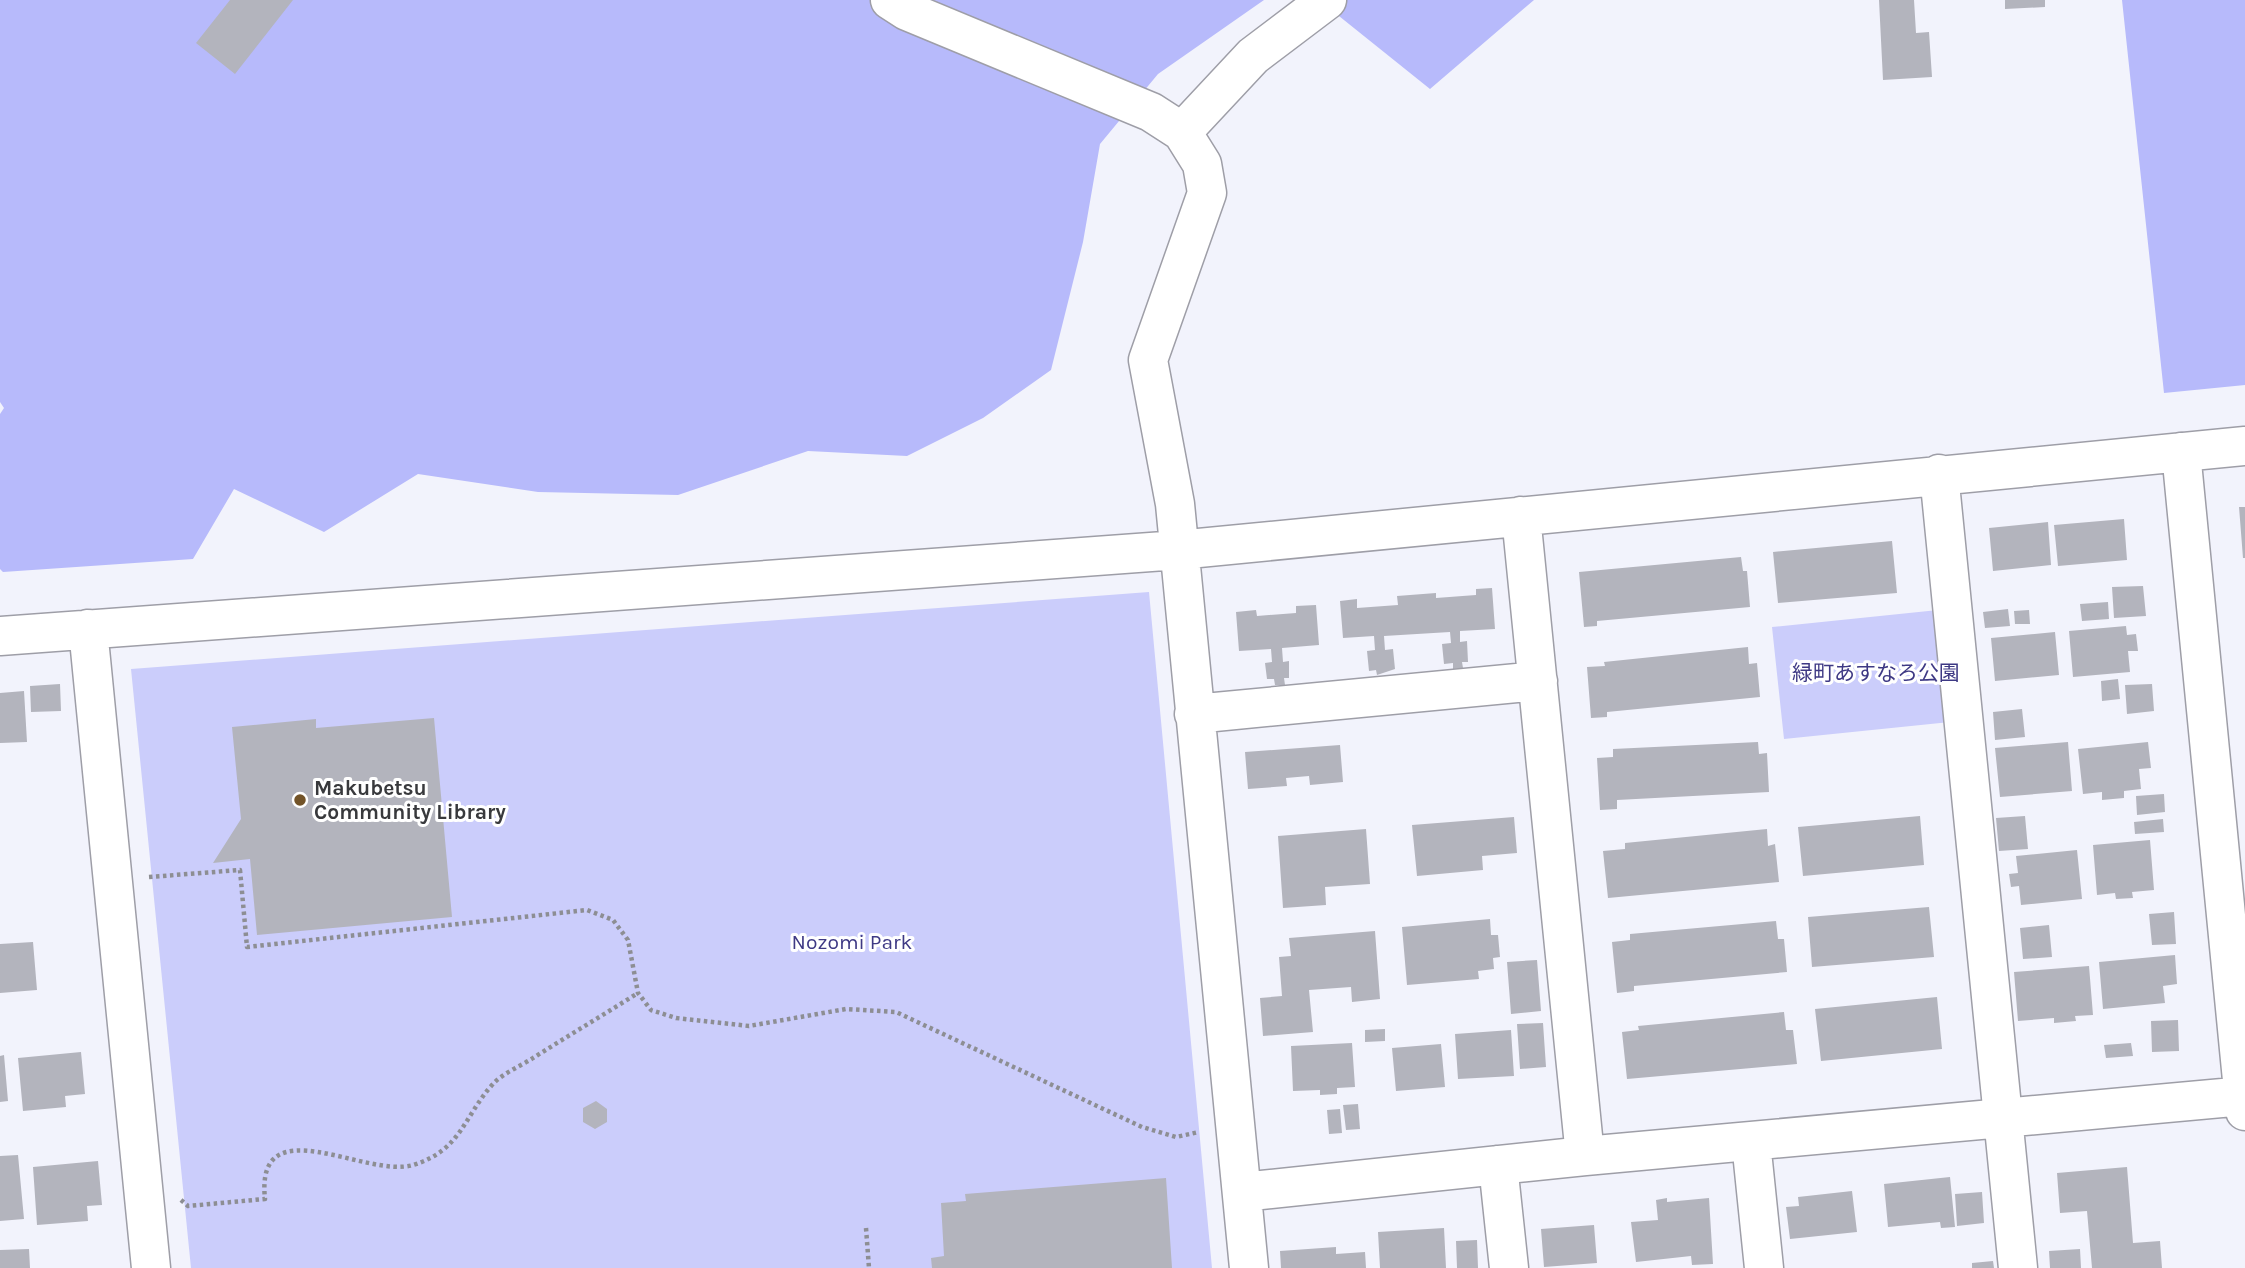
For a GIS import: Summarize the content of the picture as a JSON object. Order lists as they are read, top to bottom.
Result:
{
  "parks": ["緑町あすなろ公園", "Nozomi Park"],
  "places": ["Makubetsu Community Library"]
}
